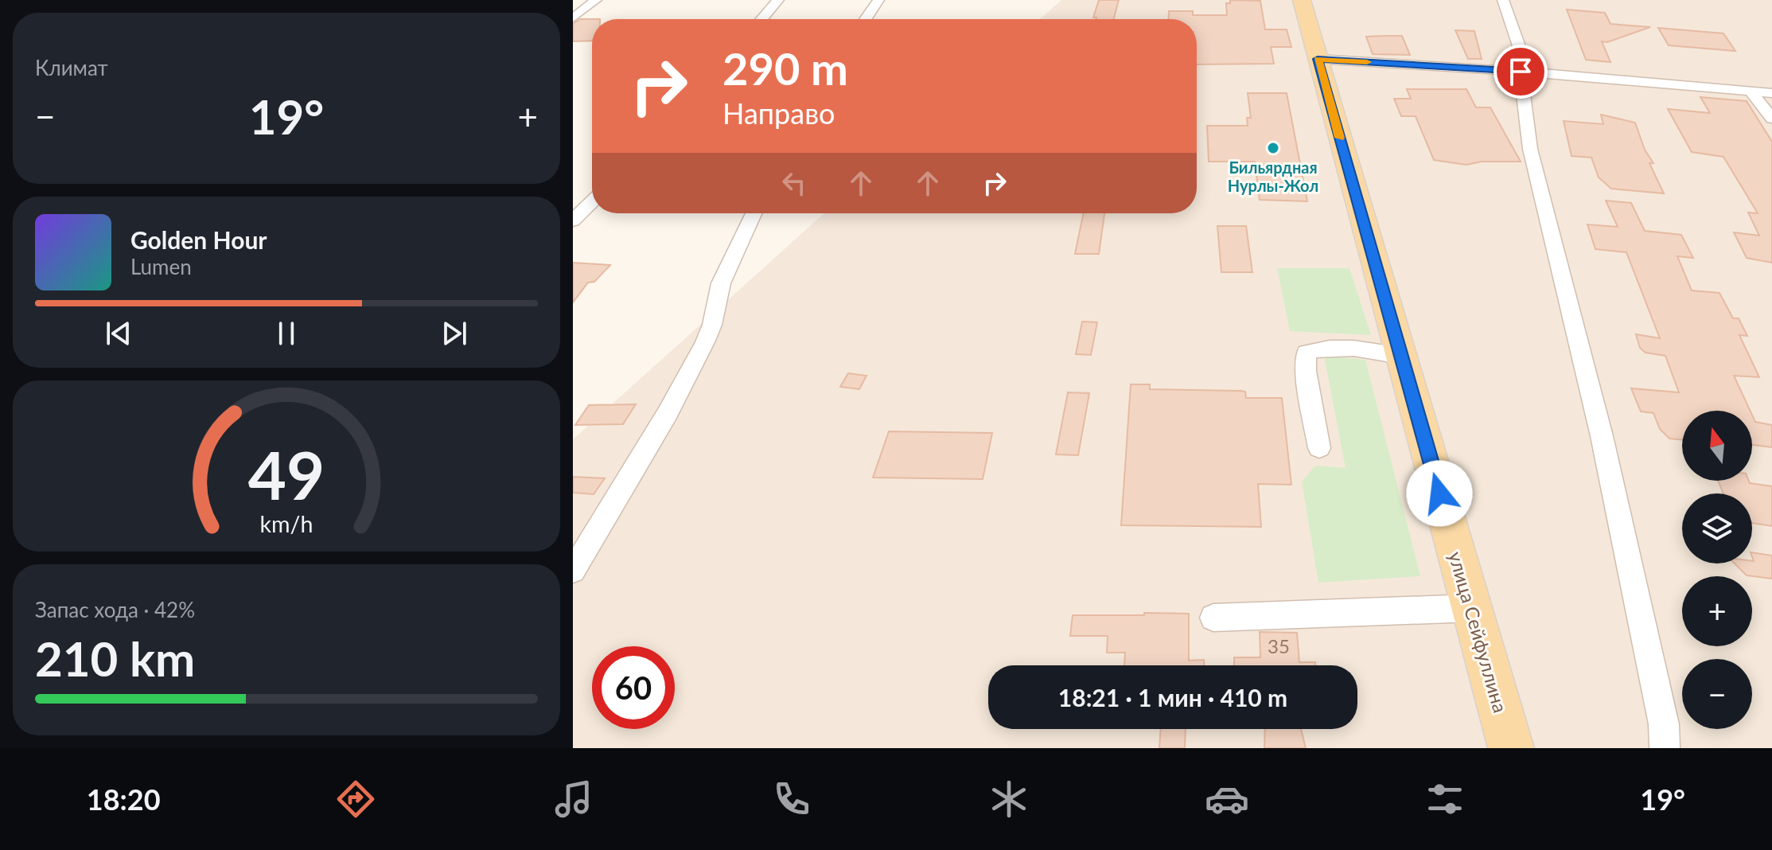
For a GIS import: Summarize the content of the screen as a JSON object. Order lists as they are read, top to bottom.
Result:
{
  "streets": {
    "main road": ["улица Сейфуллина"]
  },
  "places": ["Бильярдная Нурлы-Жол"],
  "house_numbers": ["35"],
  "north": "top",
  "page": {
    "tile": [
      "Климат",
      ["Запас хода · 42%", "210 km"]
    ],
    "turn": ["290 m", "Направо"],
    "heat": ["−", "19°", "+"],
    "song": ["Golden Hour", "Lumen"],
    "map_buttons": ["+", "−"],
    "limit": "60",
    "trip": "18:21 · 1 мин · 410 m",
    "tabs": ["18:20", "19°"],
    "gauge": ["49", "km/h"]
  }
}
